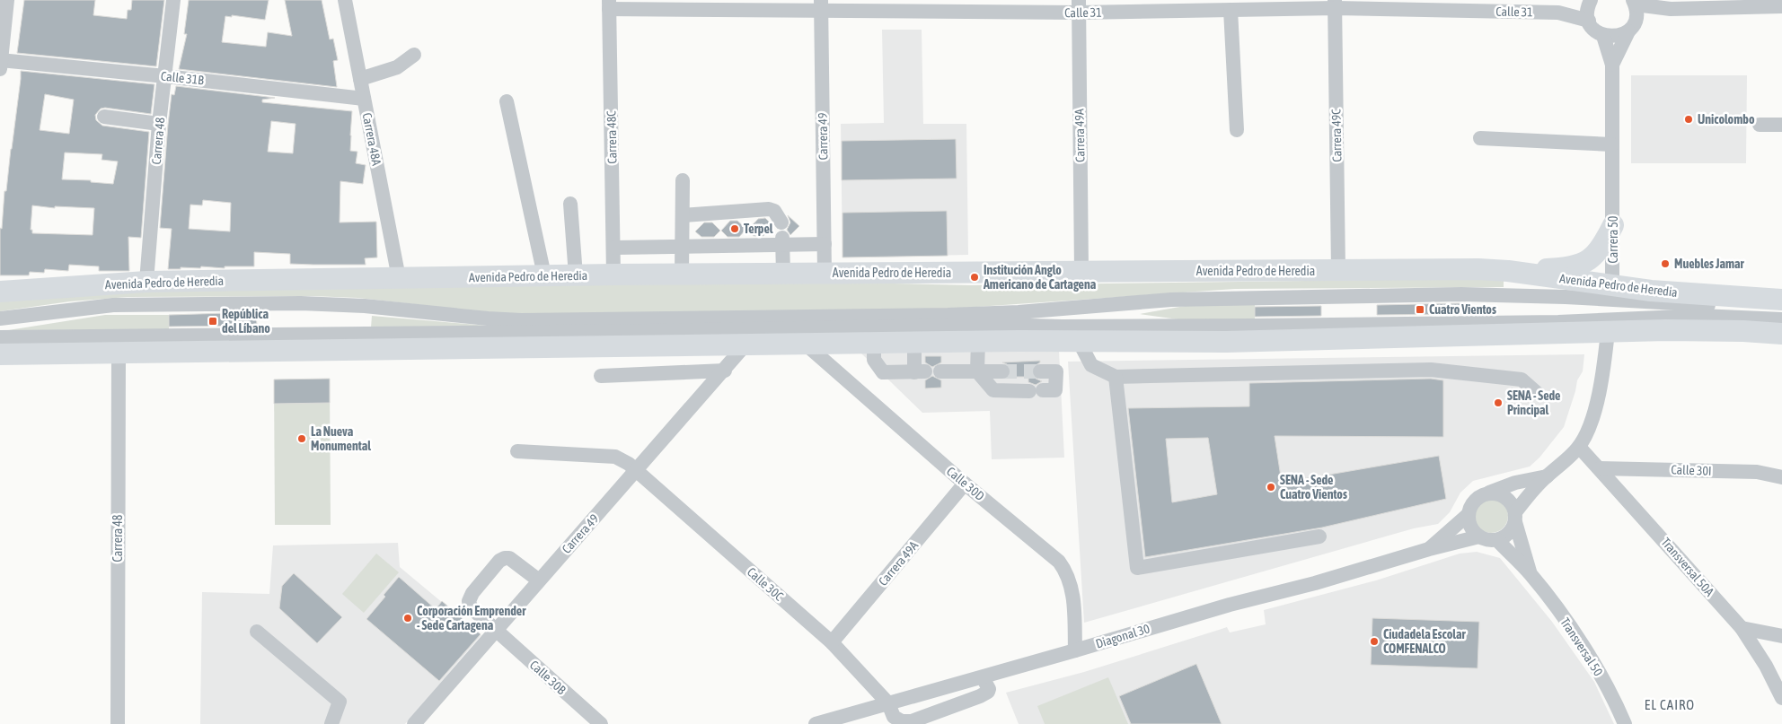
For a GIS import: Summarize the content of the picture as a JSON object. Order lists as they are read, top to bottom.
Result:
{
  "streets": {
    "highway": ["Avenida Pedro de Heredia"],
    "street": [
      "Calle 31",
      "Calle 31B",
      "Carrera 49A",
      "Carrera 49C",
      "Carrera 49",
      "Carrera 48C",
      "Carrera 48A",
      "Carrera 48",
      "Carrera 50",
      "Calle 30I",
      "Calle 30D",
      "Transversal 50A",
      "Calle 30C",
      "Diagonal 30",
      "Transversal 50",
      "Calle 30B"
    ]
  },
  "crossings": [
    ["Calle 31", "Carrera 49A"],
    ["Calle 31", "Carrera 49C"],
    ["Calle 31", "Carrera 49"],
    ["Calle 31", "Carrera 48C"],
    ["Calle 31B", "Carrera 48A"],
    ["Calle 31B", "Carrera 48"],
    ["Carrera 49A", "Avenida Pedro de Heredia"],
    ["Carrera 49A", "Calle 30D"],
    ["Carrera 49A", "Calle 30C"],
    ["Carrera 49C", "Avenida Pedro de Heredia"],
    ["Carrera 49", "Avenida Pedro de Heredia"],
    ["Carrera 49", "Calle 30C"],
    ["Carrera 49", "Calle 30B"],
    ["Carrera 48C", "Avenida Pedro de Heredia"],
    ["Carrera 48A", "Avenida Pedro de Heredia"],
    ["Carrera 48", "Avenida Pedro de Heredia"],
    ["Carrera 50", "Avenida Pedro de Heredia"],
    ["Carrera 50", "Transversal 50A"],
    ["Carrera 50", "Diagonal 30"],
    ["Carrera 50", "Transversal 50"],
    ["Calle 30I", "Transversal 50A"],
    ["Calle 30D", "Diagonal 30"],
    ["Calle 30C", "Diagonal 30"],
    ["Diagonal 30", "Transversal 50"]
  ],
  "districts": ["EL CAIRO"],
  "places": {
    "other": [
      "Unicolombo",
      "Terpel",
      "Muebles Jamar",
      "Institución Anglo Americano de Cartagena",
      "SENA - Sede Principal",
      "La Nueva Monumental",
      "SENA - Sede Cuatro Vientos",
      "Corporación Emprender - Sede Cartagena",
      "Ciudadela Escolar COMFENALCO"
    ],
    "transit": ["Cuatro Vientos", "República del Líbano"]
  }
}
